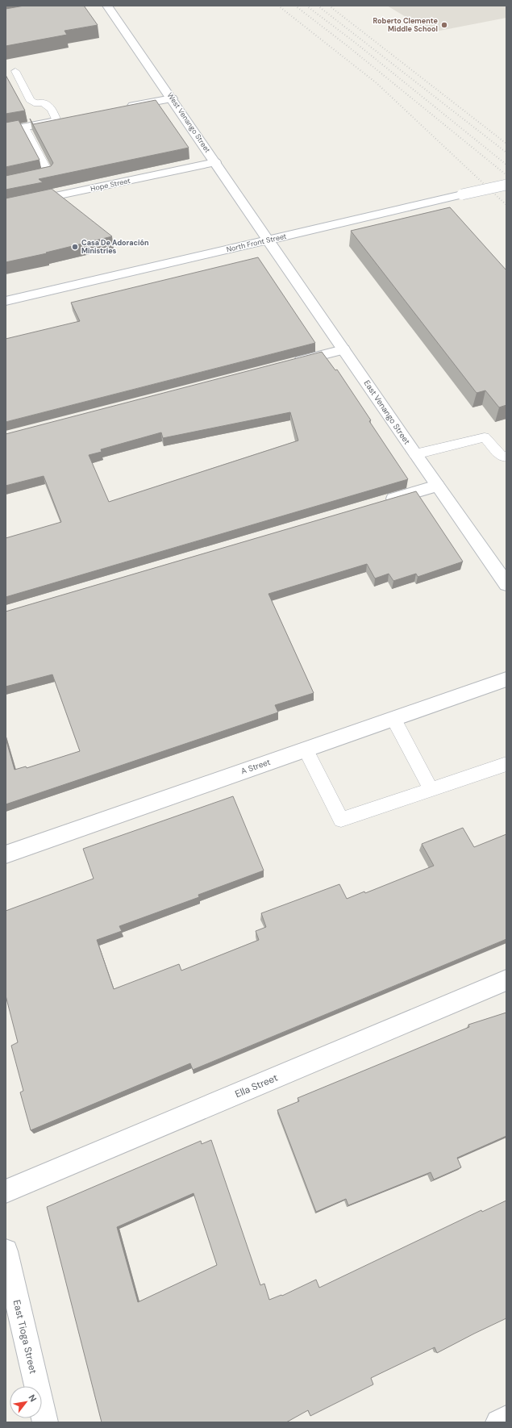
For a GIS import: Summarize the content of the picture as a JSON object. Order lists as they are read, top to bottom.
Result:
{
  "streets": {
    "street": [
      "West Venango Street",
      "Hope Street",
      "North Front Street",
      "East Venango Street",
      "A Street",
      "Ella Street",
      "East Tioga Street"
    ]
  },
  "crossings": [
    ["West Venango Street", "Hope Street"],
    ["West Venango Street", "North Front Street"],
    ["West Venango Street", "East Venango Street"],
    ["North Front Street", "East Venango Street"]
  ],
  "places": ["Roberto Clemente Middle School", "Casa De Adoración Ministries"],
  "north": "top right"
}
